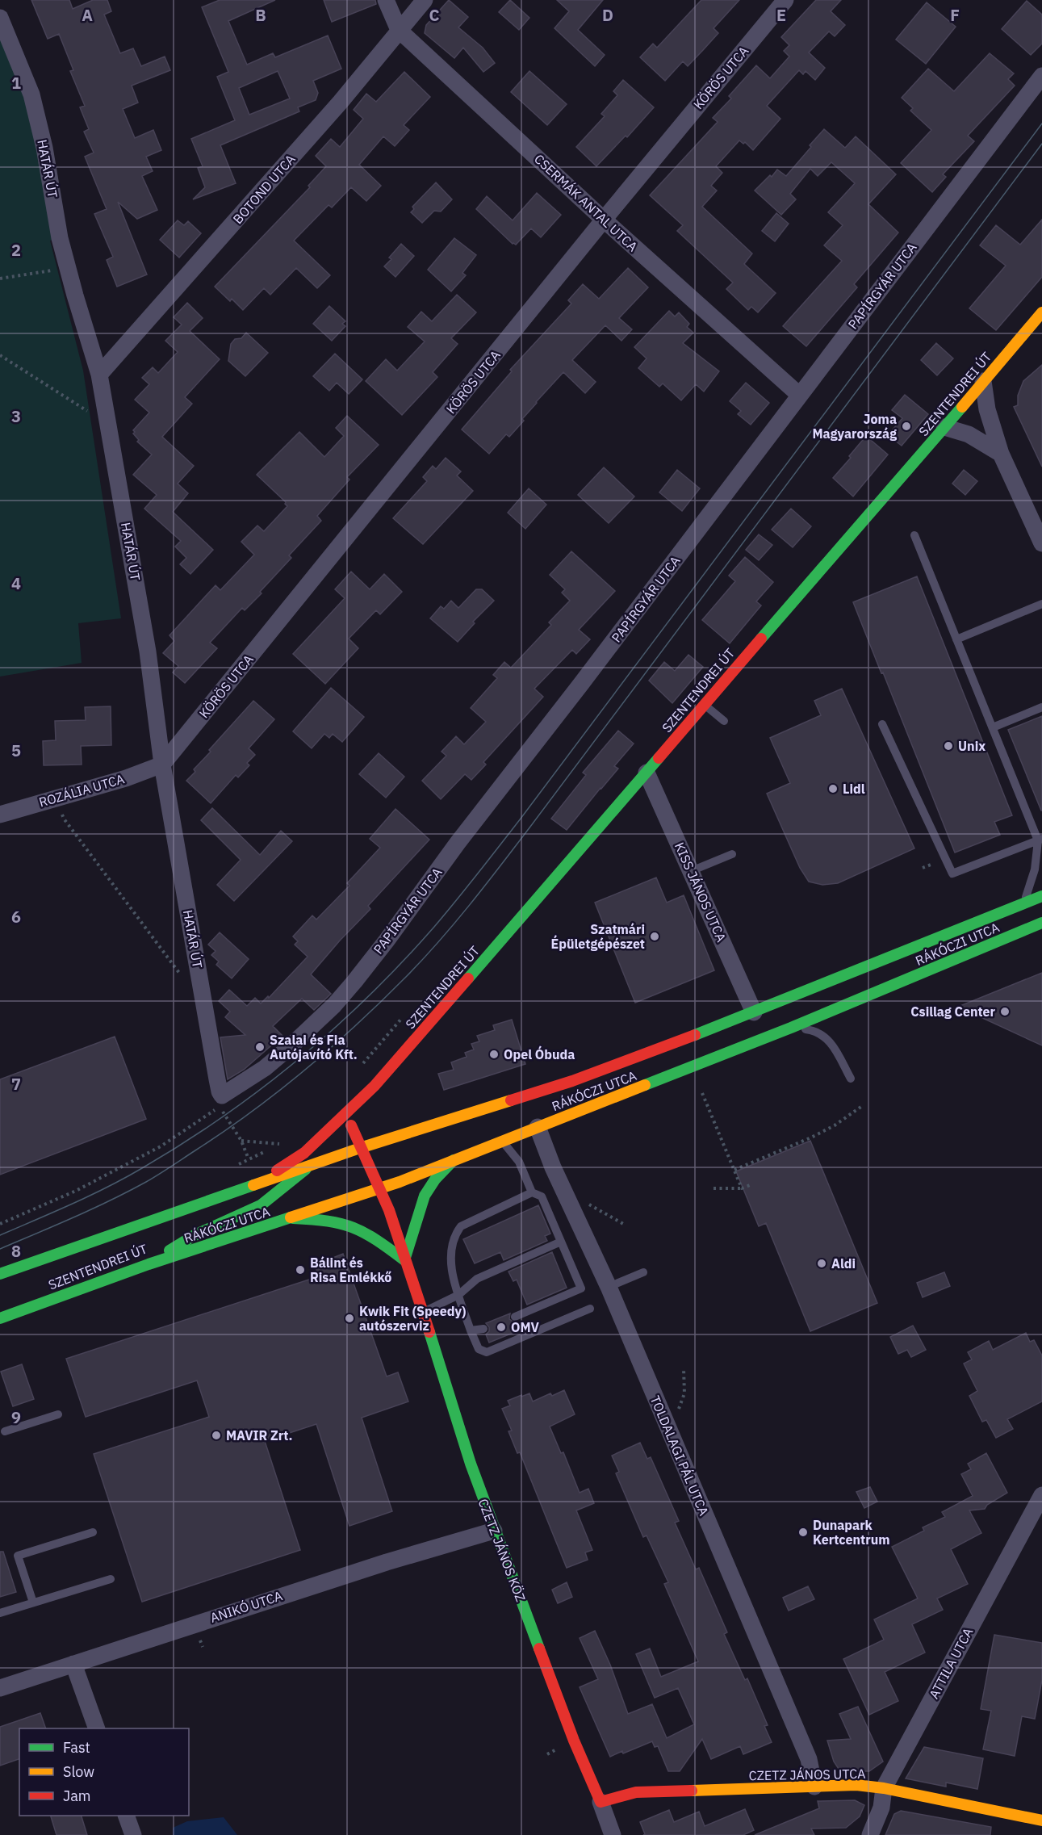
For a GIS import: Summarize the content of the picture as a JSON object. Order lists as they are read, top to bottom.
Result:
{
  "streets": {
    "main road": [
      "SZENTENDREI ÚT",
      "RÁKÓCZI UTCA",
      "CZETZ JÁNOS KÖZ",
      "CZETZ JÁNOS UTCA"
    ],
    "street": [
      "KÖRÖS UTCA",
      "HATÁR ÚT",
      "BOTOND UTCA",
      "CSERMÁK ANTAL UTCA",
      "PAPÍRGYÁR UTCA",
      "ROZÁLIA UTCA",
      "KISS JÁNOS UTCA",
      "TOLDALAGI PÁL UTCA",
      "ANIKÓ UTCA",
      "ATTILA UTCA"
    ]
  },
  "crossings": [
    ["KÖRÖS UTCA", "HATÁR ÚT"],
    ["KÖRÖS UTCA", "CSERMÁK ANTAL UTCA"],
    ["KÖRÖS UTCA", "ROZÁLIA UTCA"],
    ["HATÁR ÚT", "BOTOND UTCA"],
    ["HATÁR ÚT", "PAPÍRGYÁR UTCA"],
    ["HATÁR ÚT", "ROZÁLIA UTCA"],
    ["BOTOND UTCA", "CSERMÁK ANTAL UTCA"],
    ["CSERMÁK ANTAL UTCA", "PAPÍRGYÁR UTCA"],
    ["SZENTENDREI ÚT", "KISS JÁNOS UTCA"],
    ["SZENTENDREI ÚT", "RÁKÓCZI UTCA"],
    ["SZENTENDREI ÚT", "CZETZ JÁNOS KÖZ"],
    ["KISS JÁNOS UTCA", "RÁKÓCZI UTCA"],
    ["RÁKÓCZI UTCA", "TOLDALAGI PÁL UTCA"],
    ["RÁKÓCZI UTCA", "CZETZ JÁNOS KÖZ"],
    ["TOLDALAGI PÁL UTCA", "CZETZ JÁNOS UTCA"],
    ["CZETZ JÁNOS KÖZ", "ANIKÓ UTCA"],
    ["CZETZ JÁNOS KÖZ", "CZETZ JÁNOS UTCA"],
    ["ATTILA UTCA", "CZETZ JÁNOS UTCA"]
  ],
  "places": [
    "Joma Magyarország",
    "Unix",
    "Lidl",
    "Szatmári Épületgépészet",
    "Csillag Center",
    "Szalai és Fia Autójavító Kft.",
    "Opel Óbuda",
    "Aldi",
    "Bálint és Risa Emlékkő",
    "Kwik Fit (Speedy) autószerviz",
    "OMV",
    "MAVIR Zrt.",
    "Dunapark Kertcentrum"
  ],
  "legend": ["Fast", "Slow", "Jam"],
  "grid": {
    "columns": [
      "A",
      "B",
      "C",
      "D",
      "E",
      "F"
    ],
    "rows": [
      "1",
      "2",
      "3",
      "4",
      "5",
      "6",
      "7",
      "8",
      "9"
    ]
  }
}
